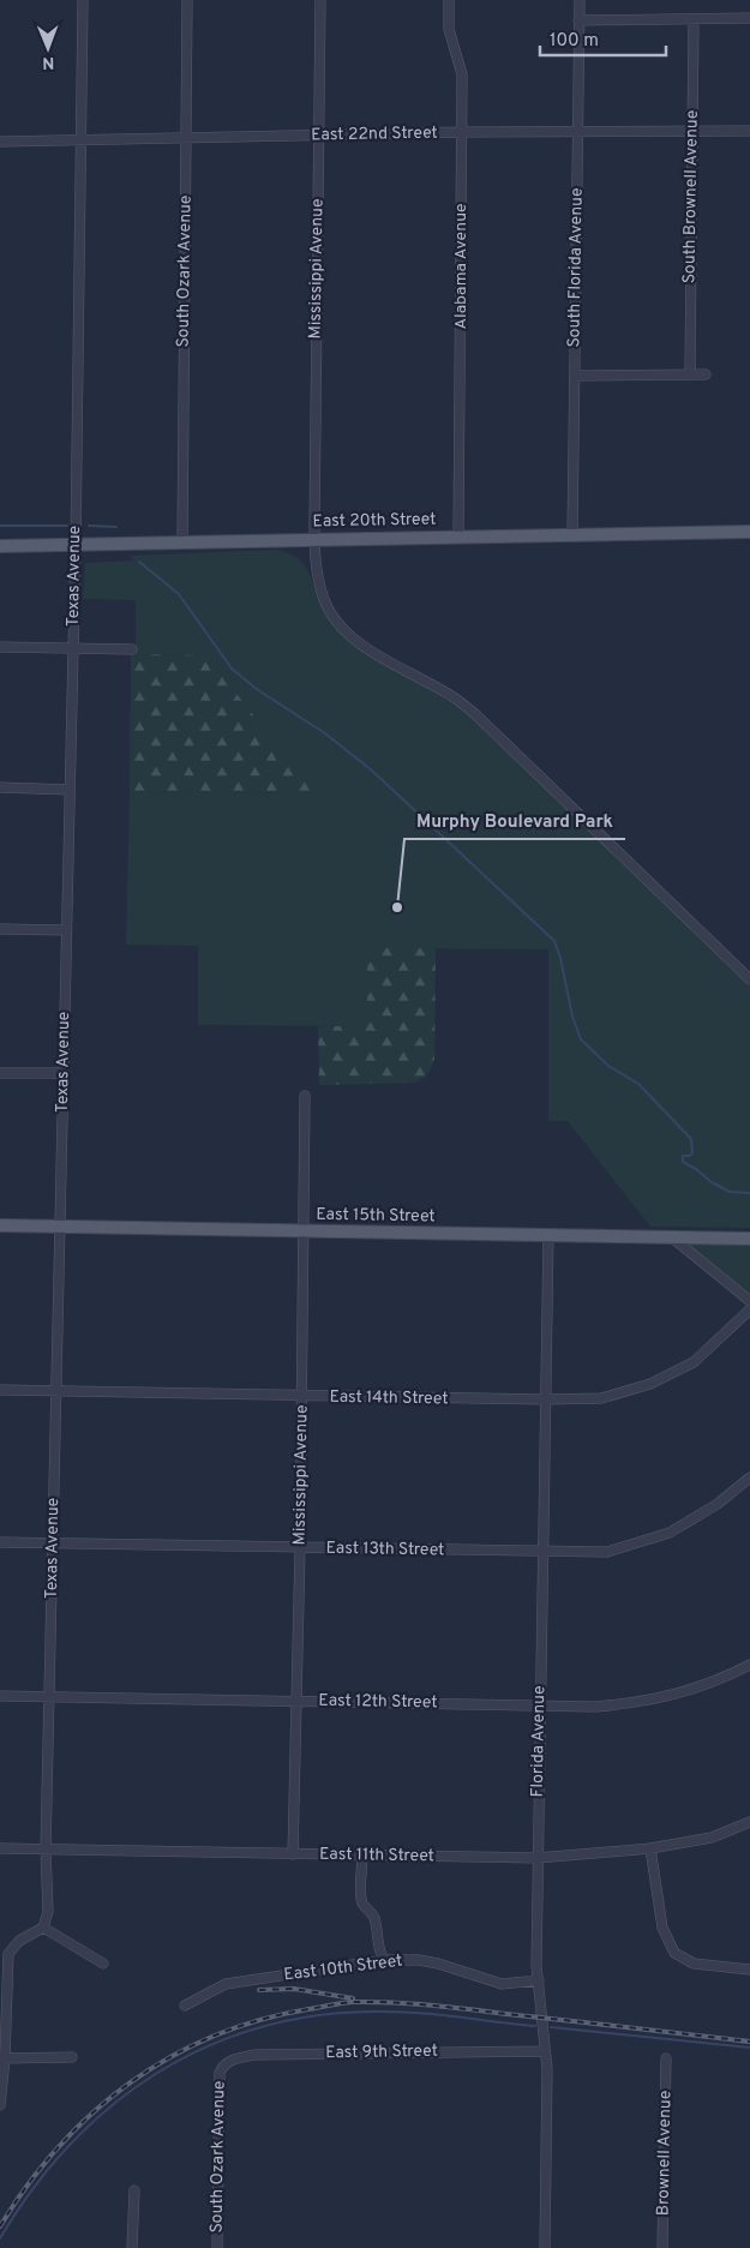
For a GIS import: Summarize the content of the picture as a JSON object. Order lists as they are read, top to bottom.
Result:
{
  "streets": {
    "main road": ["East 20th Street", "East 15th Street"],
    "street": [
      "East 22nd Street",
      "South Brownell Avenue",
      "Alabama Avenue",
      "South Florida Avenue",
      "Mississippi Avenue",
      "South Ozark Avenue",
      "Texas Avenue",
      "East 14th Street",
      "East 13th Street",
      "East 12th Street",
      "Florida Avenue",
      "East 11th Street",
      "East 10th Street",
      "East 9th Street",
      "Brownell Avenue"
    ]
  },
  "crossings": [
    ["East 22nd Street", "South Brownell Avenue"],
    ["East 22nd Street", "Alabama Avenue"],
    ["East 22nd Street", "South Florida Avenue"],
    ["East 22nd Street", "Mississippi Avenue"],
    ["East 22nd Street", "South Ozark Avenue"],
    ["East 22nd Street", "Texas Avenue"],
    ["Alabama Avenue", "East 20th Street"],
    ["South Florida Avenue", "East 20th Street"],
    ["Mississippi Avenue", "East 20th Street"],
    ["Mississippi Avenue", "East 15th Street"],
    ["Mississippi Avenue", "East 14th Street"],
    ["Mississippi Avenue", "East 13th Street"],
    ["Mississippi Avenue", "East 12th Street"],
    ["Mississippi Avenue", "East 11th Street"],
    ["South Ozark Avenue", "East 20th Street"],
    ["South Ozark Avenue", "East 9th Street"],
    ["East 20th Street", "Texas Avenue"],
    ["Texas Avenue", "East 15th Street"],
    ["Texas Avenue", "East 14th Street"],
    ["Texas Avenue", "East 13th Street"],
    ["Texas Avenue", "East 12th Street"],
    ["Texas Avenue", "East 11th Street"],
    ["East 15th Street", "Florida Avenue"],
    ["East 14th Street", "Florida Avenue"],
    ["East 13th Street", "Florida Avenue"],
    ["East 12th Street", "Florida Avenue"],
    ["Florida Avenue", "East 11th Street"],
    ["Florida Avenue", "East 10th Street"],
    ["Florida Avenue", "East 9th Street"]
  ],
  "places": ["Murphy Boulevard Park"],
  "scale_bar": "100 m",
  "north": "bottom"
}
